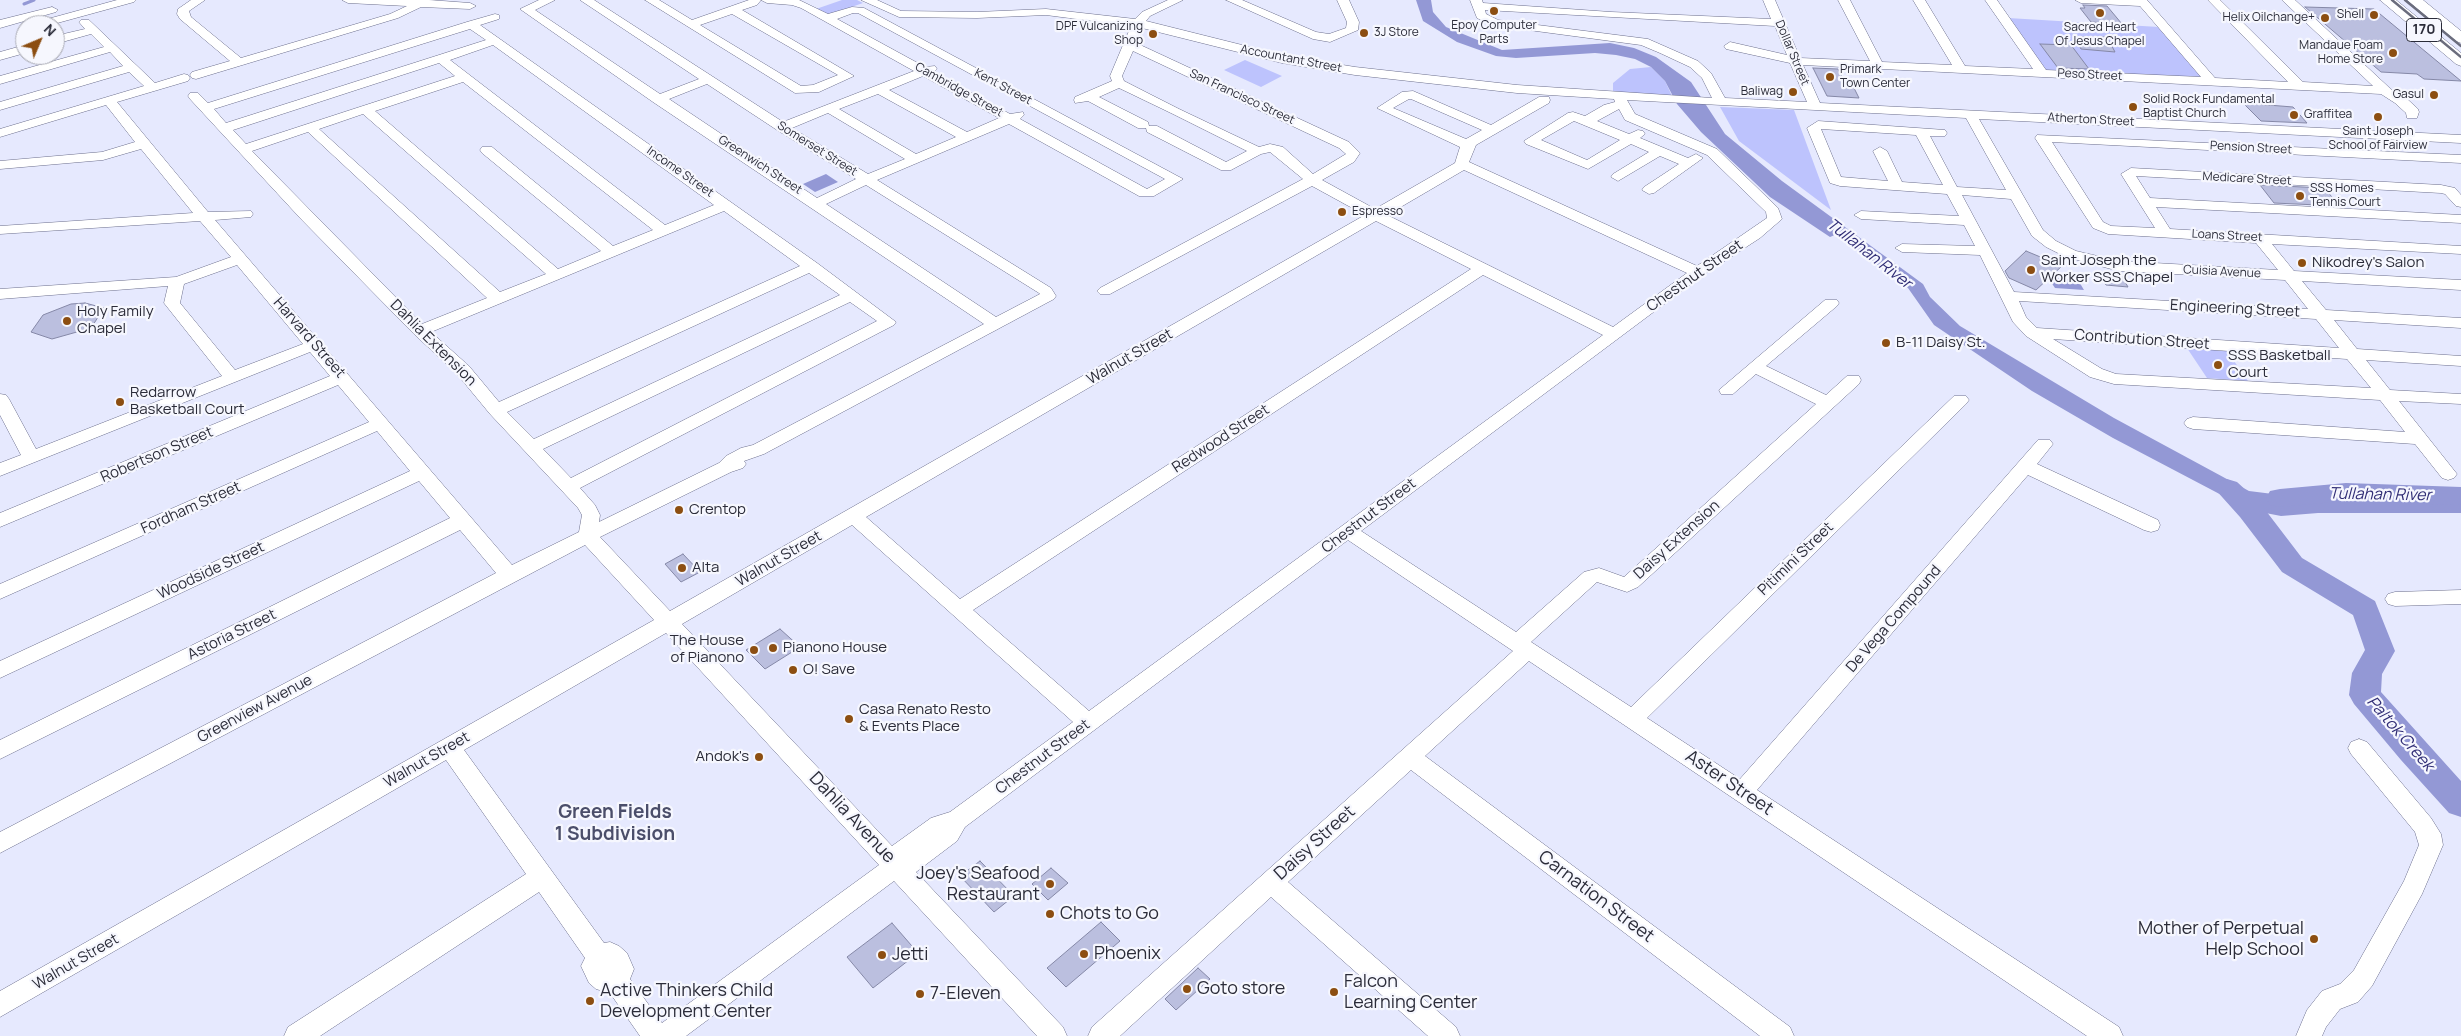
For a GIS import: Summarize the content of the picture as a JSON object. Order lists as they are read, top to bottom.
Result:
{
  "streets": {
    "main road": ["170"],
    "street": [
      "Dollar Street",
      "Accountant Street",
      "Peso Street",
      "Kent Street",
      "Cambridge Street",
      "San Francisco Street",
      "Atherton Street",
      "Pension Street",
      "Somerset Street",
      "Greenwich Street",
      "Income Street",
      "Medicare Street",
      "Loans Street",
      "Cuisia Avenue",
      "Chestnut Street",
      "Engineering Street",
      "Harvard Street",
      "Contribution Street",
      "Dahlia Extension",
      "Walnut Street",
      "Redwood Street",
      "Robertson Street",
      "Fordham Street",
      "Daisy Extension",
      "Pitimini Street",
      "Woodside Street",
      "De Vega Compound",
      "Astoria Street",
      "Greenview Avenue",
      "Aster Street",
      "Dahlia Avenue",
      "Daisy Street",
      "Carnation Street"
    ]
  },
  "crossings": [
    ["Dollar Street", "Peso Street"],
    ["Dollar Street", "Atherton Street"],
    ["Accountant Street", "Atherton Street"],
    ["Kent Street", "Cambridge Street"],
    ["Atherton Street", "Cuisia Avenue"],
    ["Pension Street", "Loans Street"],
    ["Somerset Street", "Greenwich Street"],
    ["Medicare Street", "Loans Street"],
    ["Chestnut Street", "Aster Street"],
    ["Chestnut Street", "Dahlia Avenue"],
    ["Harvard Street", "Robertson Street"],
    ["Harvard Street", "Fordham Street"],
    ["Harvard Street", "Woodside Street"],
    ["Harvard Street", "Astoria Street"],
    ["Harvard Street", "Greenview Avenue"],
    ["Walnut Street", "Dahlia Avenue"],
    ["Daisy Extension", "Aster Street"],
    ["Daisy Extension", "Daisy Street"],
    ["Pitimini Street", "Aster Street"],
    ["De Vega Compound", "Aster Street"],
    ["Aster Street", "Daisy Street"],
    ["Daisy Street", "Carnation Street"]
  ],
  "districts": ["Green Fields 1 Subdivision"],
  "water": ["Tullahan River", "Paltok Creek"],
  "places": [
    "Epoy Computer Parts",
    "Sacred Heart Of Jesus Chapel",
    "Shell",
    "Helix Oilchange+",
    "3J Store",
    "DPF Vulcanizing Shop",
    "Mandaue Foam Home Store",
    "Primark Town Center",
    "Baliwag",
    "Gasul",
    "Solid Rock Fundamental Baptist Church",
    "Graffitea",
    "Saint Joseph School of Fairview",
    "SSS Homes Tennis Court",
    "Espresso",
    "Nikodrey's Salon",
    "Saint Joseph the Worker SSS Chapel",
    "Holy Family Chapel",
    "B-11 Daisy St.",
    "SSS Basketball Court",
    "Redarrow Basketball Court",
    "Crentop",
    "Alta",
    "Pianono House",
    "The House of Pianono",
    "O! Save",
    "Casa Renato Resto & Events Place",
    "Andok's",
    "Joey's Seafood Restaurant",
    "Chots to Go",
    "Mother of Perpetual Help School",
    "Phoenix",
    "Jetti",
    "Goto store",
    "Falcon Learning Center",
    "7-Eleven",
    "Active Thinkers Child Development Center"
  ],
  "north": "top right"
}
